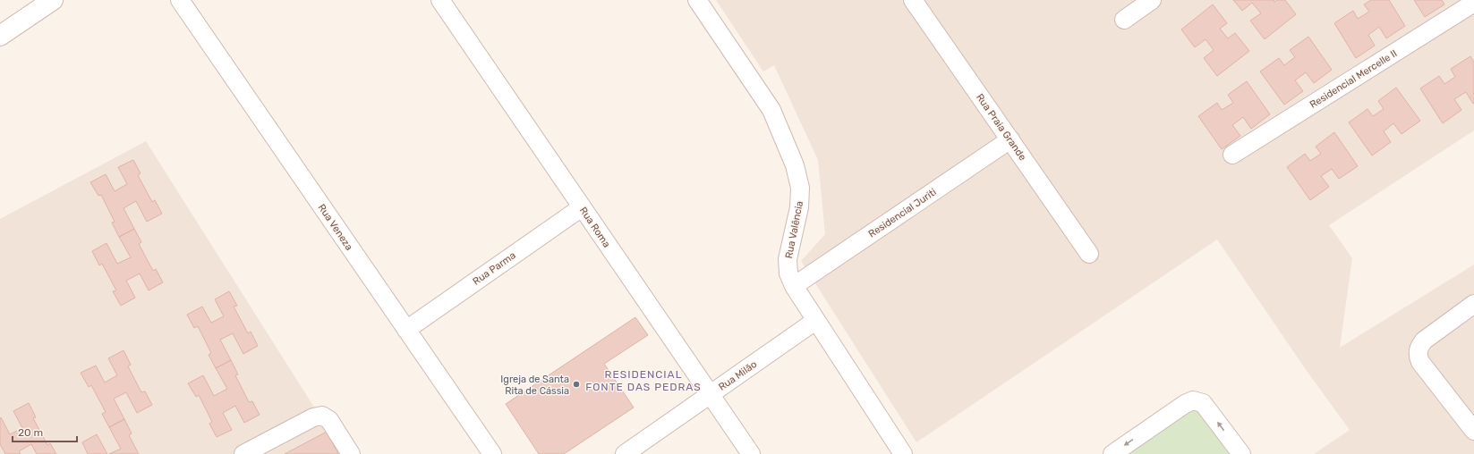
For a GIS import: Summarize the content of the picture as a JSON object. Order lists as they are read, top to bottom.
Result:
{
  "streets": {
    "street": [
      "Residencial Mercelle II",
      "Rua Praia Grande",
      "Residencial Juriti",
      "Rua Veneza",
      "Rua Roma",
      "Rua Valência",
      "Rua Parma",
      "Rua Milão"
    ]
  },
  "crossings": [
    ["Rua Praia Grande", "Residencial Juriti"],
    ["Residencial Juriti", "Rua Valência"],
    ["Rua Veneza", "Rua Parma"],
    ["Rua Roma", "Rua Parma"],
    ["Rua Roma", "Rua Milão"],
    ["Rua Valência", "Rua Milão"]
  ],
  "districts": ["RESIDENCIAL FONTE DAS PEDRAS"],
  "places": ["Igreja de Santa Rita de Cássia"],
  "scale_bar": "20 m"
}
